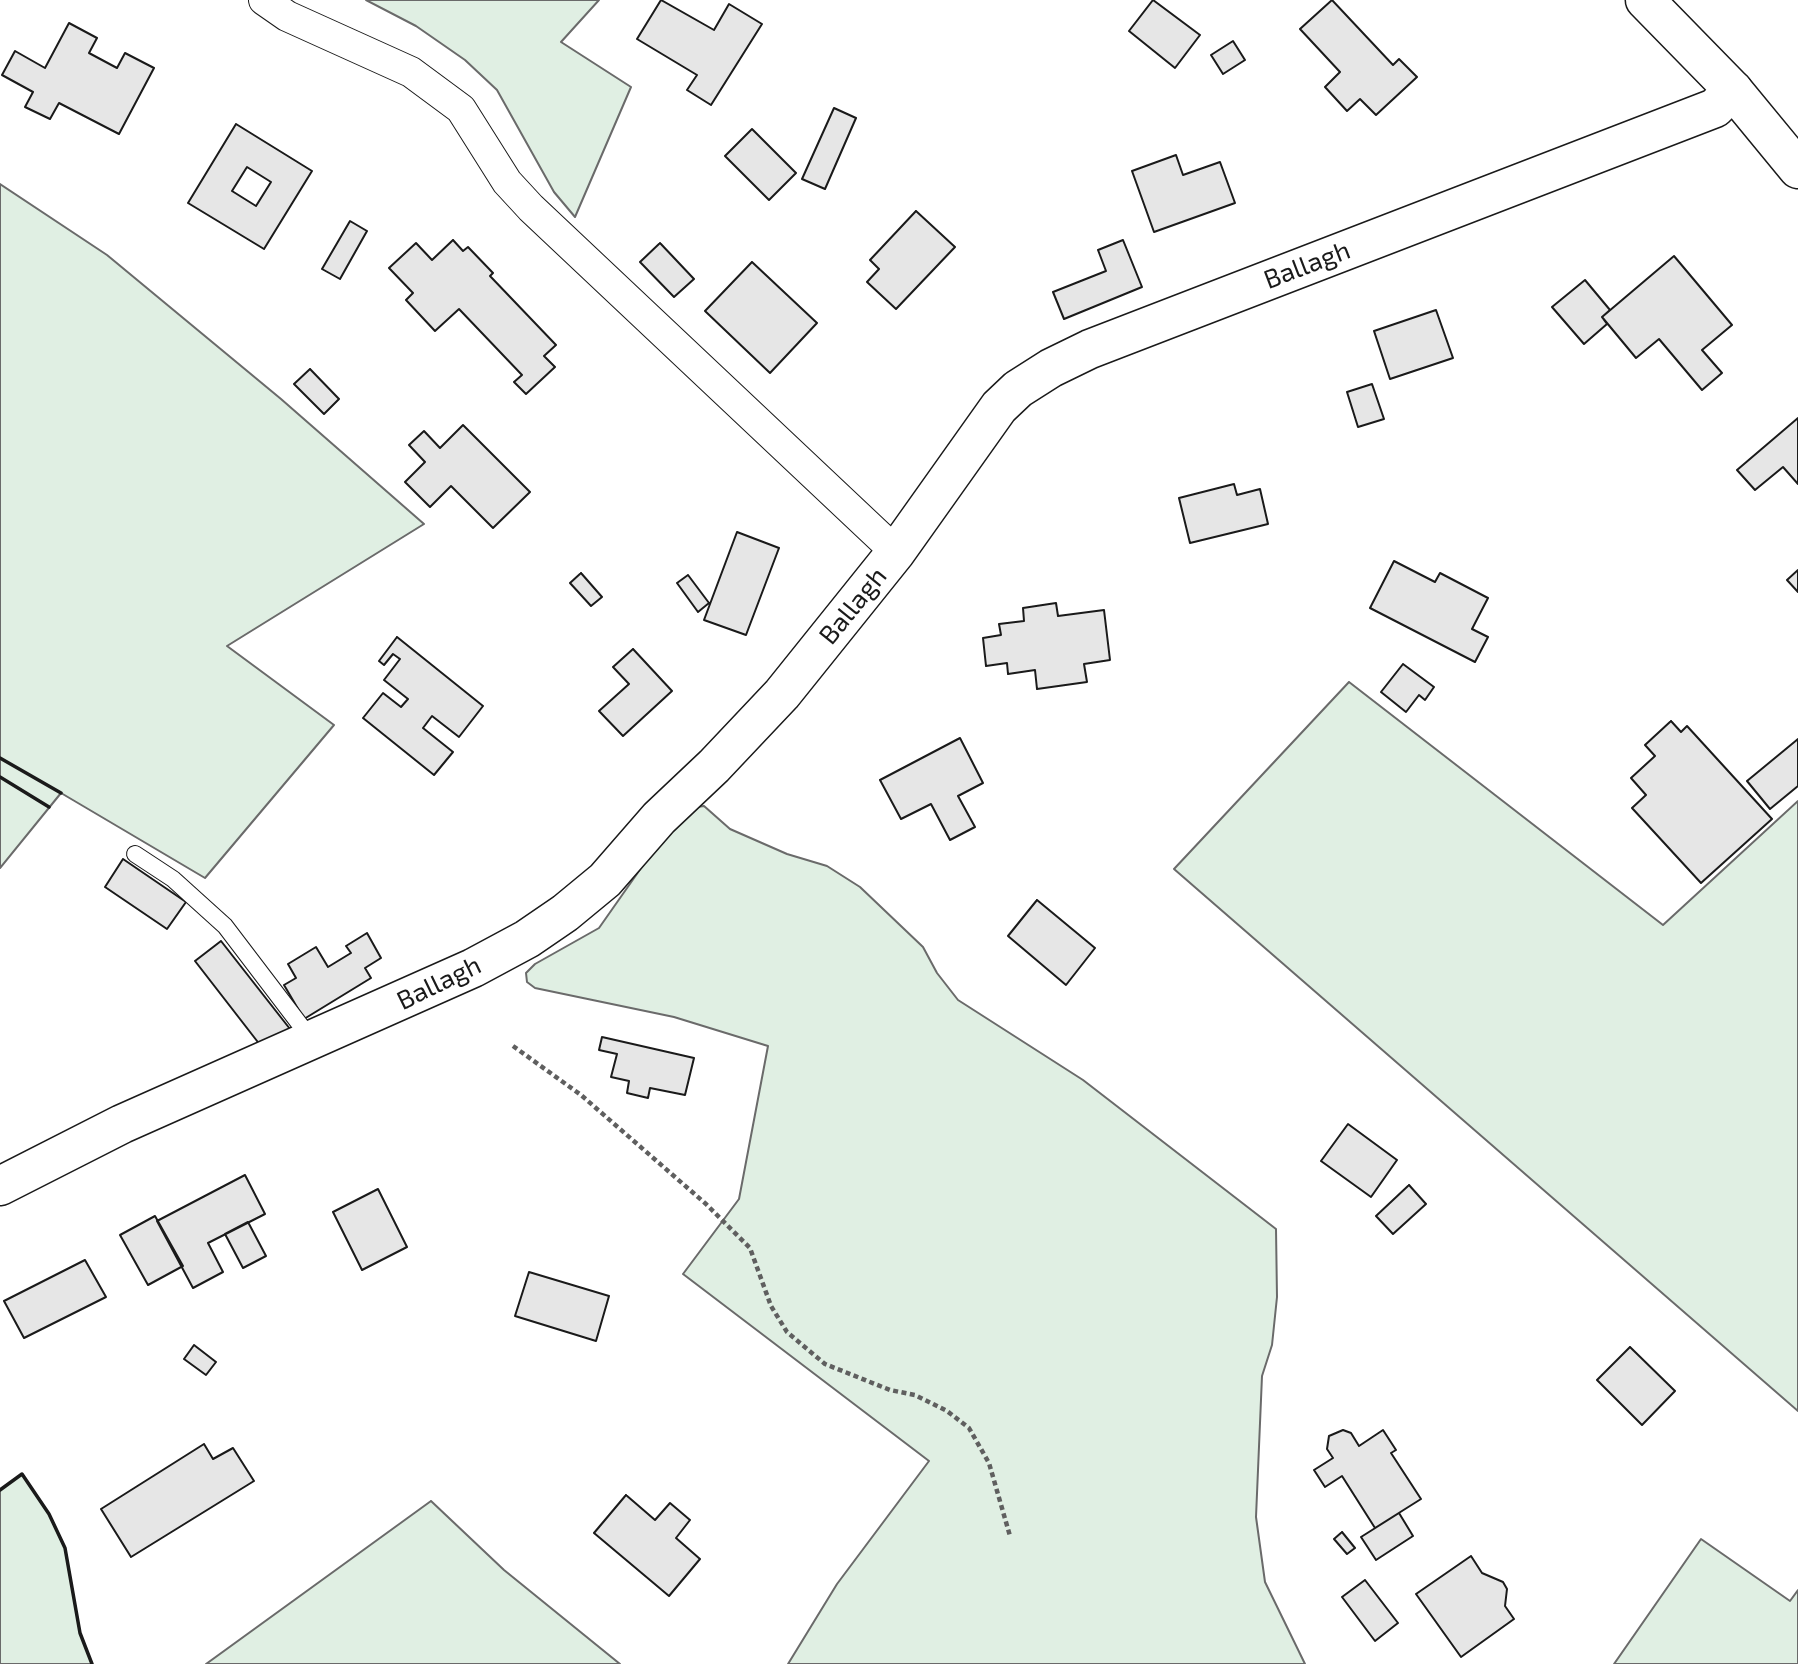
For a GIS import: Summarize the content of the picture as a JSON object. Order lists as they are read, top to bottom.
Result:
{
  "streets": {
    "street": ["Ballagh"]
  }
}
